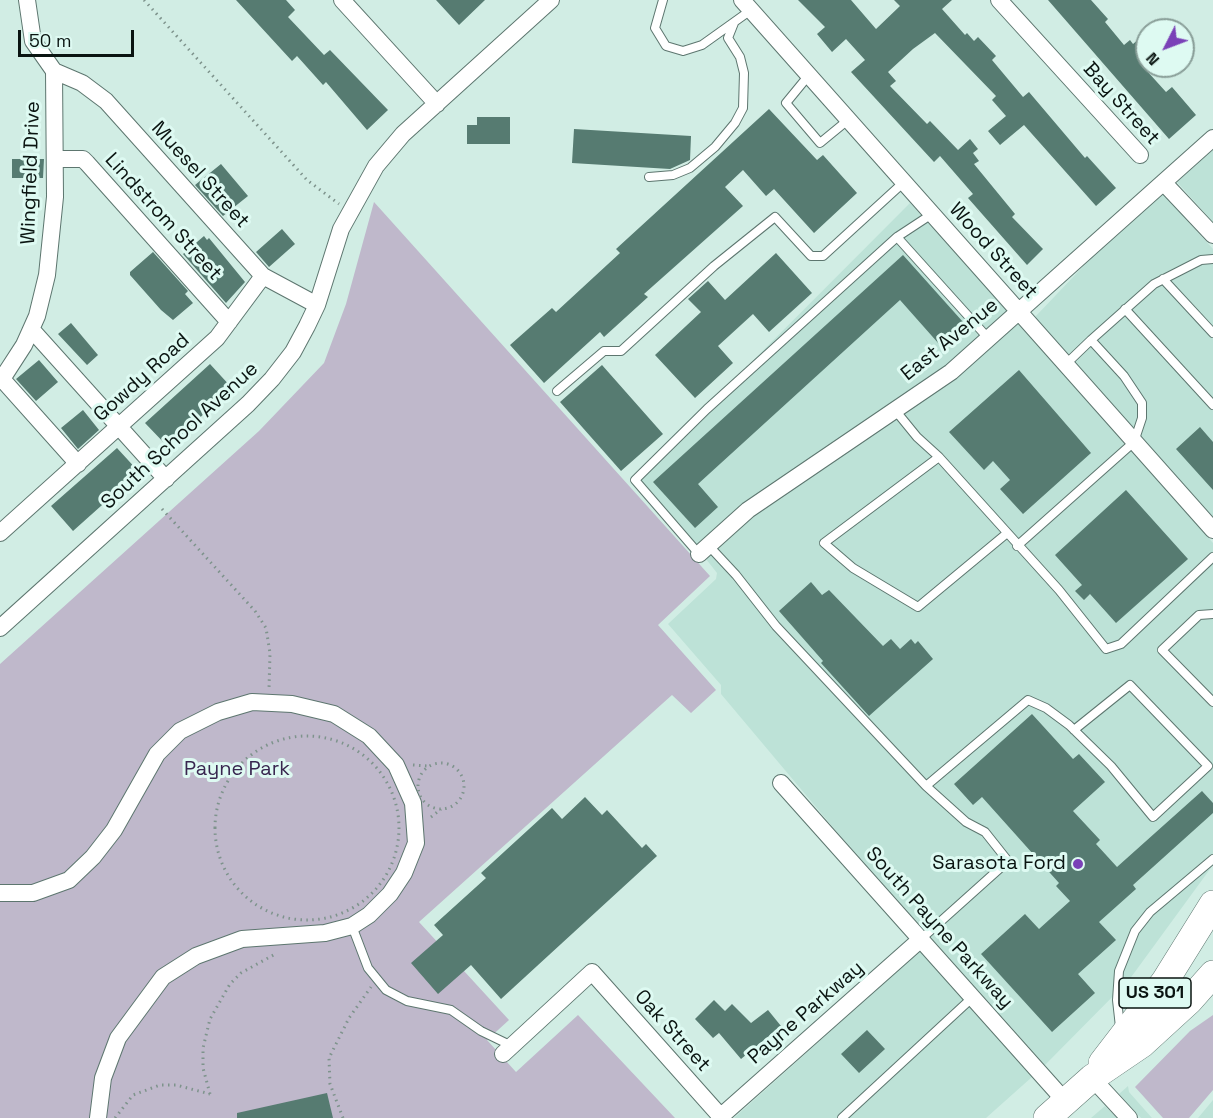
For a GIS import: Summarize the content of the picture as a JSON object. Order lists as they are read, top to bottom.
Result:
{
  "streets": {
    "main road": ["US 301"],
    "street": [
      "Bay Street",
      "Wingfield Drive",
      "Muesel Street",
      "Lindstrom Street",
      "Wood Street",
      "East Avenue",
      "Gowdy Road",
      "South School Avenue",
      "South Payne Parkway",
      "Payne Parkway",
      "Oak Street"
    ]
  },
  "crossings": [
    ["Wingfield Drive", "Muesel Street"],
    ["Wingfield Drive", "Lindstrom Street"],
    ["Wingfield Drive", "Gowdy Road"],
    ["Muesel Street", "Gowdy Road"],
    ["Muesel Street", "South School Avenue"],
    ["Lindstrom Street", "Gowdy Road"],
    ["Wood Street", "East Avenue"],
    ["South Payne Parkway", "US 301"],
    ["South Payne Parkway", "Payne Parkway"],
    ["Payne Parkway", "Oak Street"]
  ],
  "parks": ["Payne Park"],
  "places": ["Sarasota Ford"],
  "scale_bar": "50 m",
  "north": "bottom left"
}
